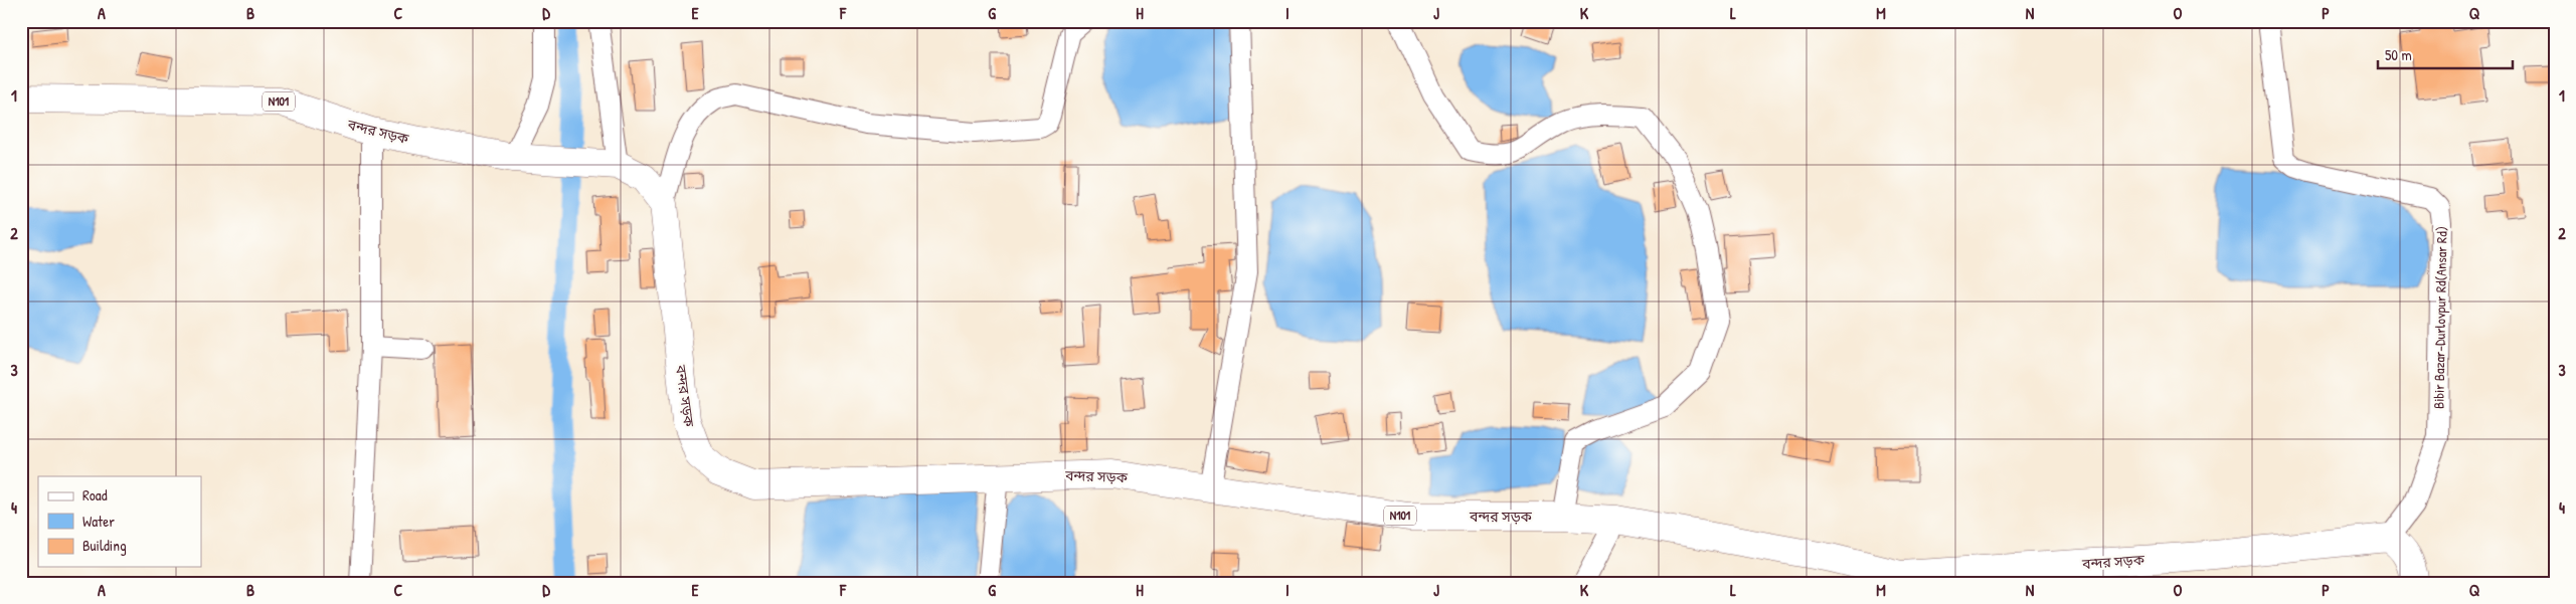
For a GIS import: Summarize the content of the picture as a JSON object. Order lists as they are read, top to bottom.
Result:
{
  "streets": {
    "highway": ["N101", "বন্দর সড়ক"],
    "street": ["Bibir Bazar-Durlovpur Rd(Ansar Rd)"]
  },
  "crossings": [
    ["বন্দর সড়ক", "Bibir Bazar-Durlovpur Rd(Ansar Rd)"]
  ],
  "legend": ["Road", "Water", "Building"],
  "scale_bar": "50 m",
  "grid": {
    "columns": [
      "A",
      "B",
      "C",
      "D",
      "E",
      "F",
      "G",
      "H",
      "I",
      "J",
      "K",
      "L",
      "M",
      "N",
      "O",
      "P",
      "Q"
    ],
    "rows": [
      "1",
      "2",
      "3",
      "4"
    ]
  }
}
